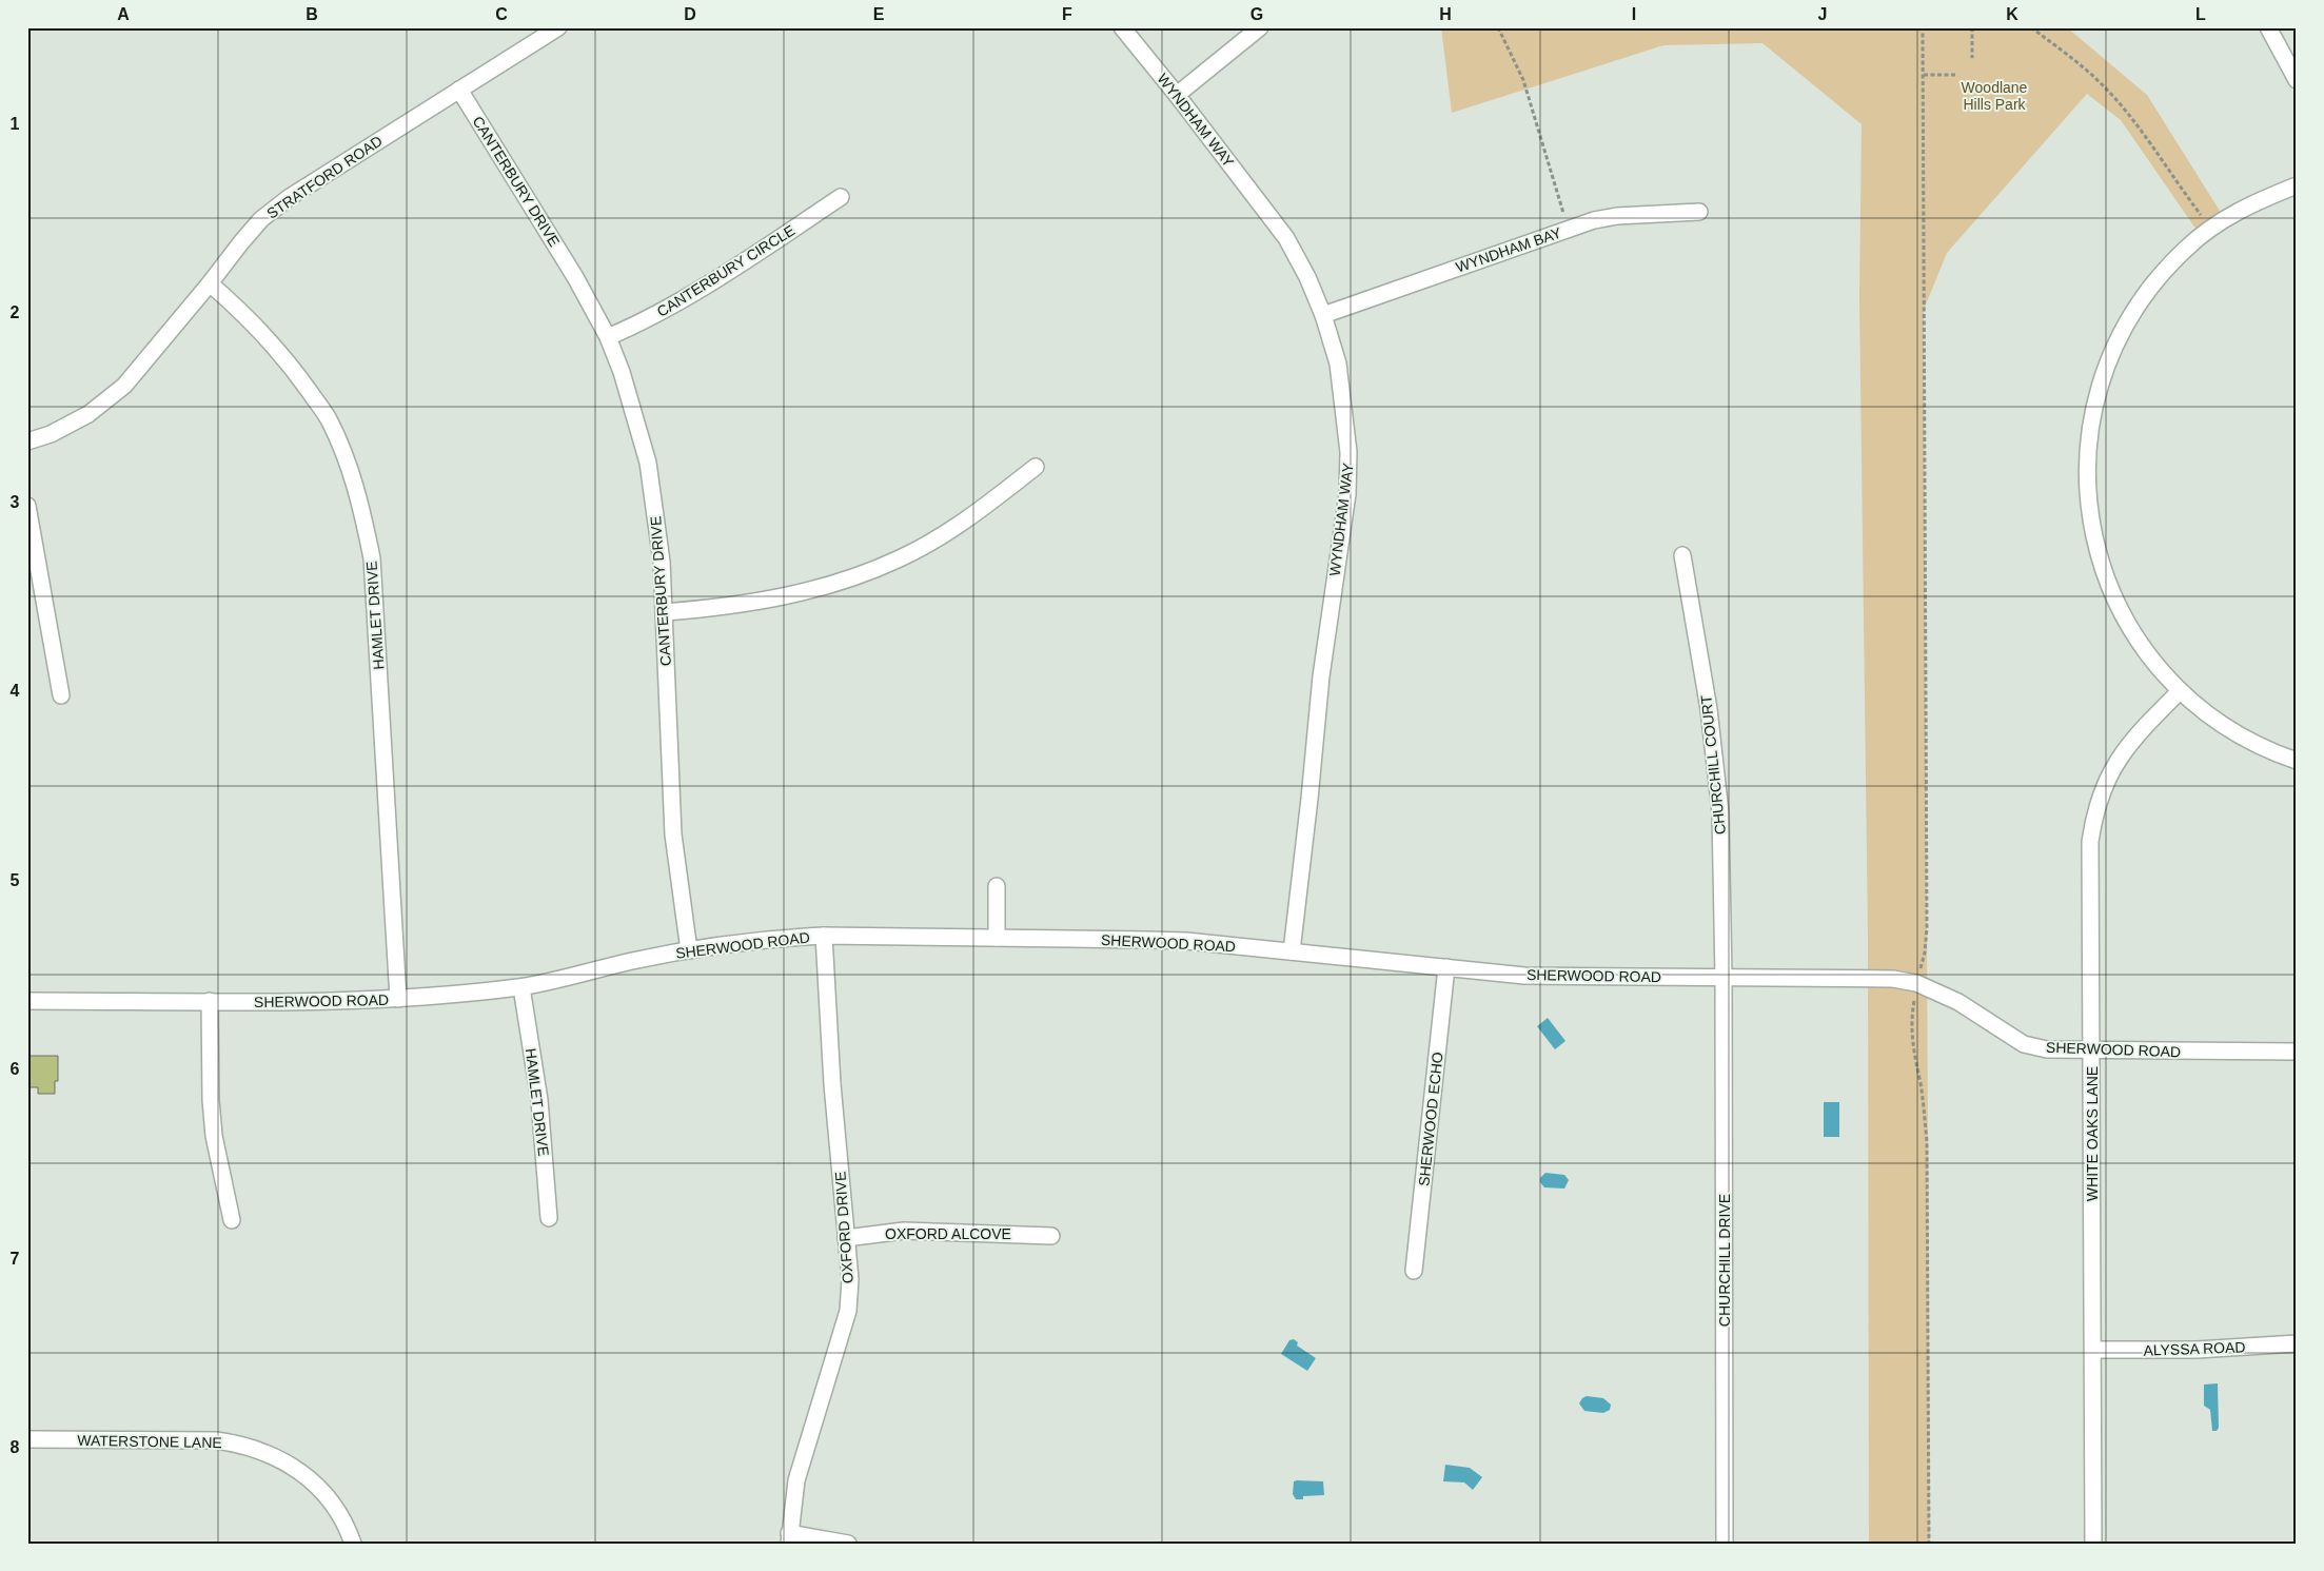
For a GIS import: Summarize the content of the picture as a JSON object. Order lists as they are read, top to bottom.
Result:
{
  "streets": {
    "street": [
      "WYNDHAM WAY",
      "STRATFORD ROAD",
      "CANTERBURY DRIVE",
      "WYNDHAM BAY",
      "CANTERBURY CIRCLE",
      "HAMLET DRIVE",
      "CHURCHILL COURT",
      "SHERWOOD ROAD",
      "SHERWOOD ECHO",
      "WHITE OAKS LANE",
      "OXFORD DRIVE",
      "OXFORD ALCOVE",
      "CHURCHILL DRIVE",
      "ALYSSA ROAD",
      "WATERSTONE LANE"
    ]
  },
  "crossings": [
    ["WYNDHAM WAY", "WYNDHAM BAY"],
    ["WYNDHAM WAY", "SHERWOOD ROAD"],
    ["STRATFORD ROAD", "CANTERBURY DRIVE"],
    ["STRATFORD ROAD", "HAMLET DRIVE"],
    ["CANTERBURY DRIVE", "CANTERBURY CIRCLE"],
    ["CANTERBURY DRIVE", "SHERWOOD ROAD"],
    ["HAMLET DRIVE", "SHERWOOD ROAD"],
    ["CHURCHILL COURT", "SHERWOOD ROAD"],
    ["CHURCHILL COURT", "CHURCHILL DRIVE"],
    ["SHERWOOD ROAD", "SHERWOOD ECHO"],
    ["SHERWOOD ROAD", "WHITE OAKS LANE"],
    ["SHERWOOD ROAD", "OXFORD DRIVE"],
    ["SHERWOOD ROAD", "CHURCHILL DRIVE"],
    ["WHITE OAKS LANE", "ALYSSA ROAD"],
    ["OXFORD DRIVE", "OXFORD ALCOVE"]
  ],
  "parks": ["Woodlane Hills Park"],
  "grid": {
    "columns": [
      "A",
      "B",
      "C",
      "D",
      "E",
      "F",
      "G",
      "H",
      "I",
      "J",
      "K",
      "L"
    ],
    "rows": [
      "1",
      "2",
      "3",
      "4",
      "5",
      "6",
      "7",
      "8"
    ]
  }
}
